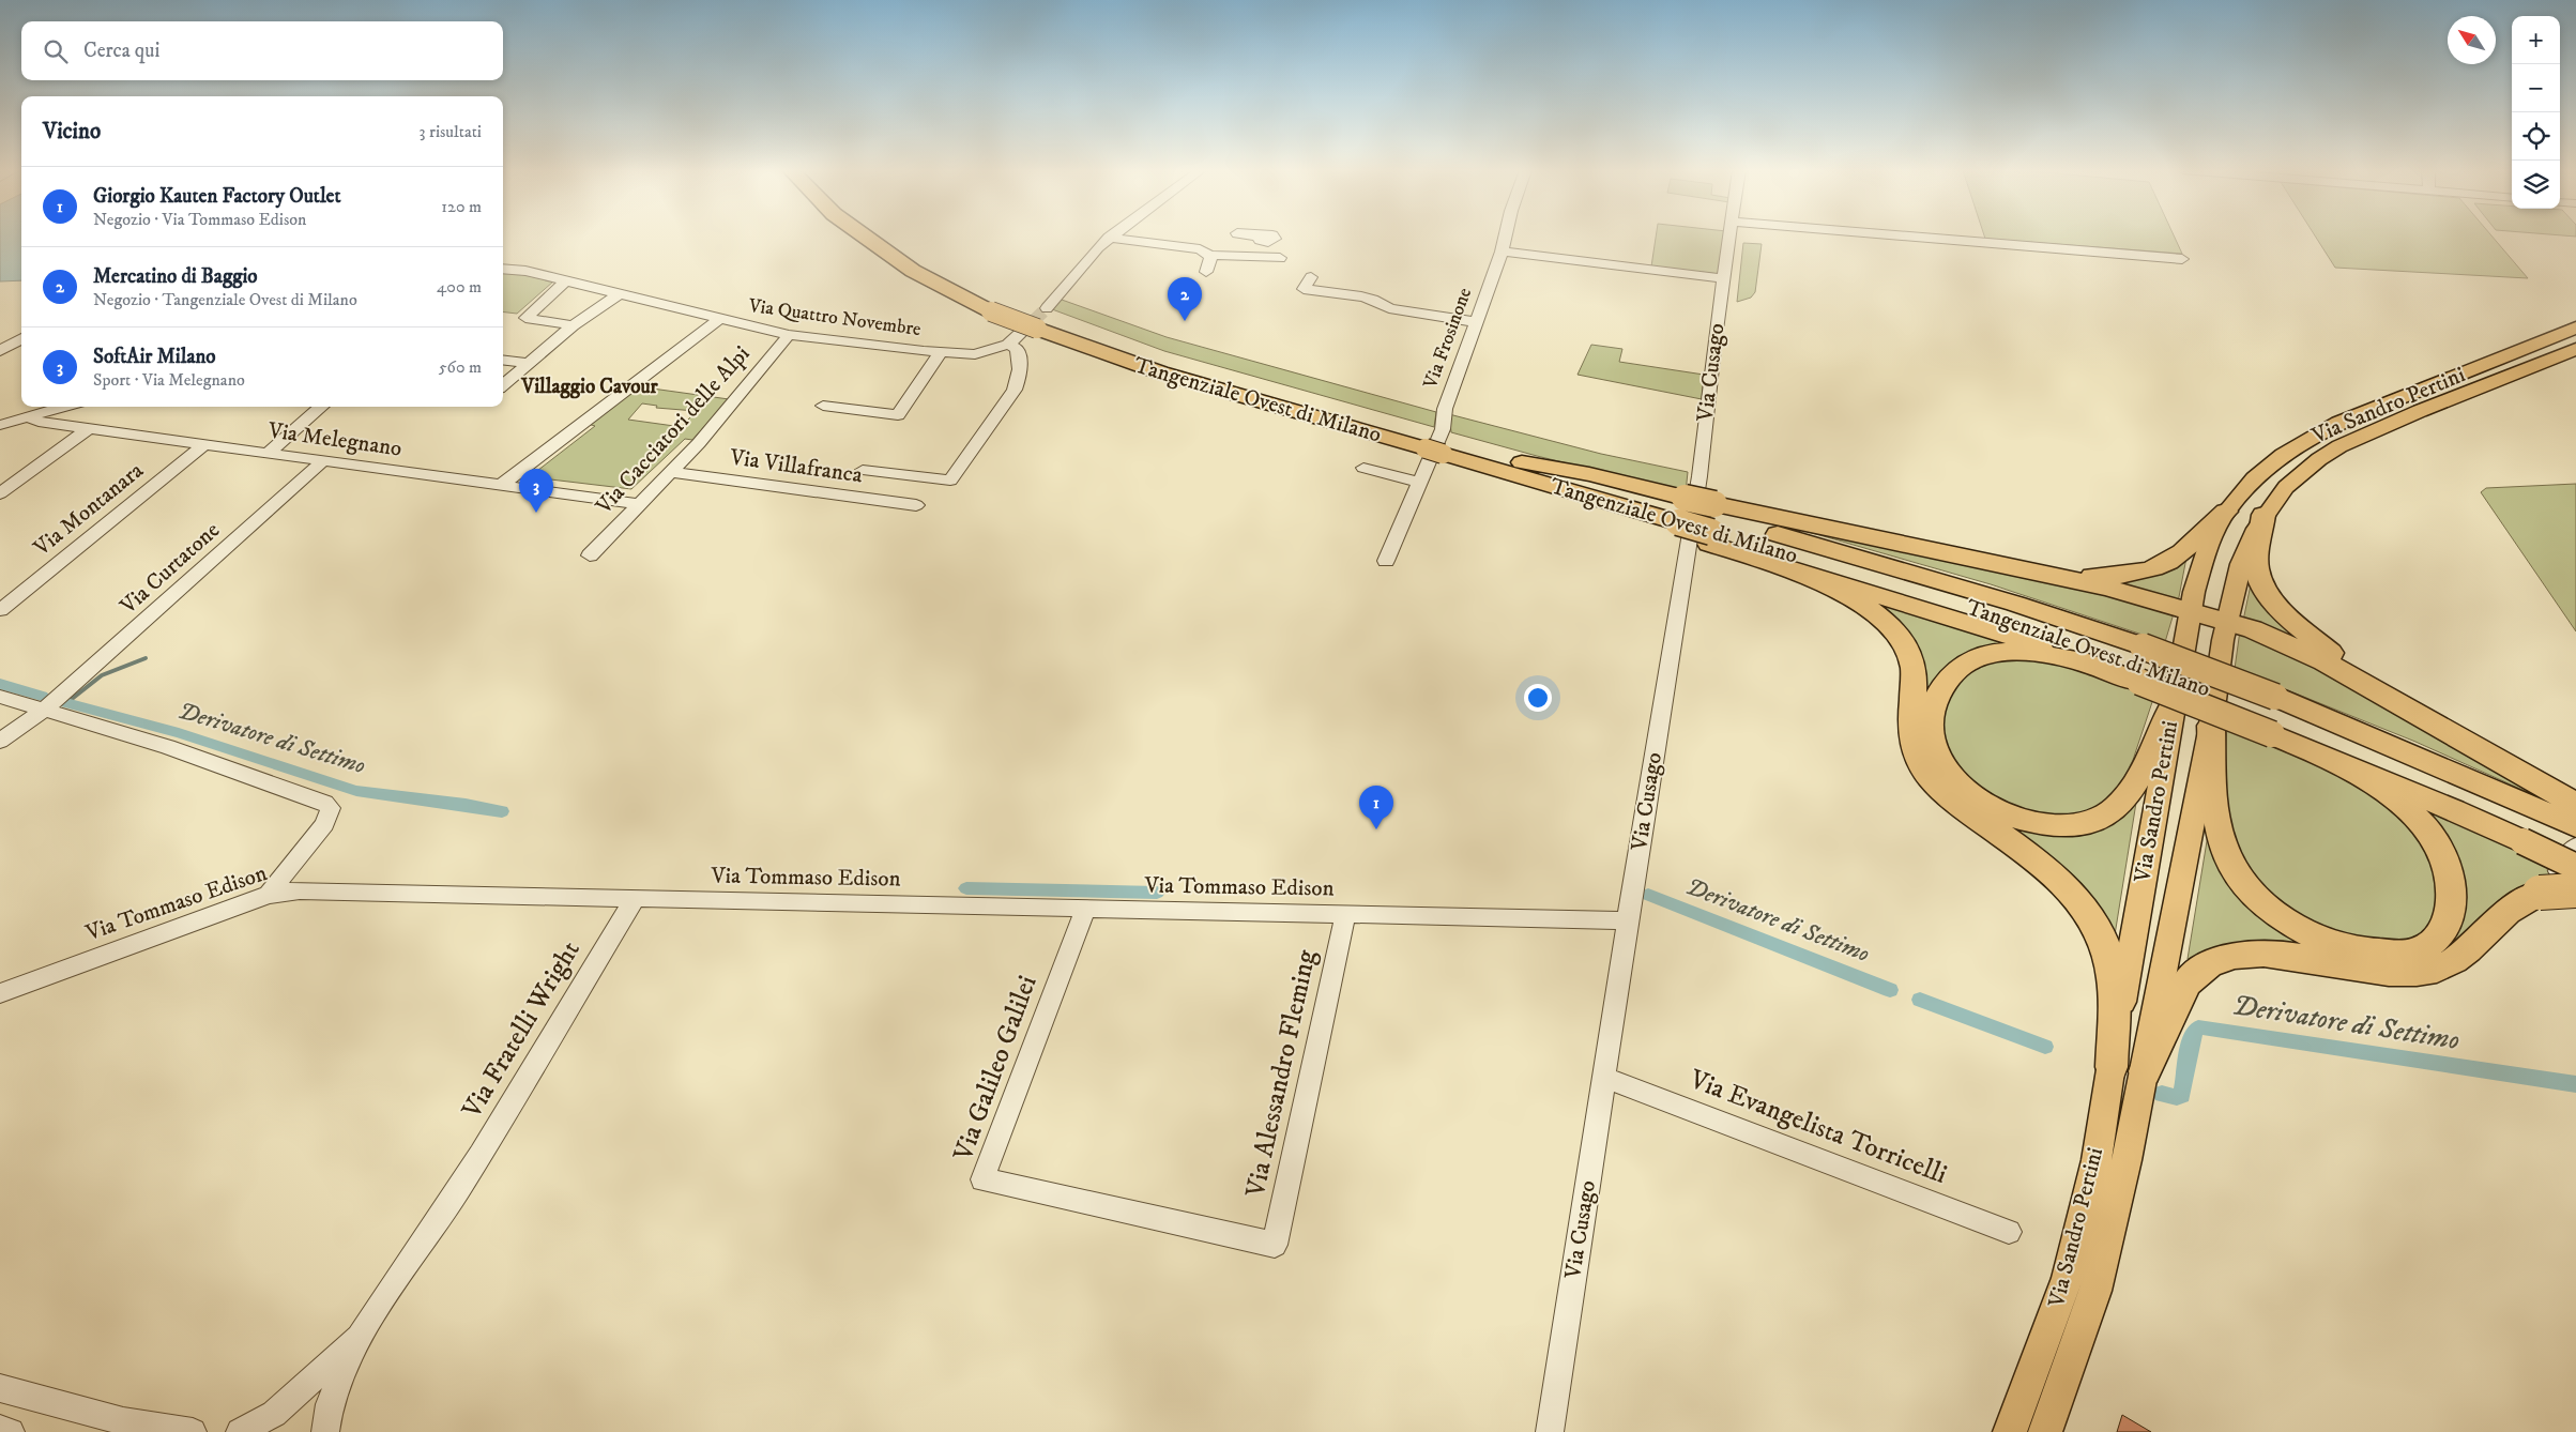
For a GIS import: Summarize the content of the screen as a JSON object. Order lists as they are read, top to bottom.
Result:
{
  "streets": {
    "highway": ["Tangenziale Ovest di Milano"],
    "main road": ["Via Sandro Pertini"],
    "street": [
      "Via Quattro Novembre",
      "Via Frosinone",
      "Via Cusago",
      "Via Cacciatori delle Alpi",
      "Via Melegnano",
      "Via Villafranca",
      "Via Montanara",
      "Via Curtatone",
      "Via Tommaso Edison",
      "Via Fratelli Wright",
      "Via Galileo Galilei",
      "Via Alessandro Fleming",
      "Via Evangelista Torricelli"
    ]
  },
  "crossings": [
    ["Via Quattro Novembre", "Via Cacciatori delle Alpi"],
    ["Via Frosinone", "Tangenziale Ovest di Milano"],
    ["Via Cusago", "Via Tommaso Edison"],
    ["Via Cusago", "Via Evangelista Torricelli"],
    ["Via Cacciatori delle Alpi", "Via Melegnano"],
    ["Via Cacciatori delle Alpi", "Via Villafranca"],
    ["Via Melegnano", "Via Montanara"],
    ["Via Melegnano", "Via Curtatone"],
    ["Via Tommaso Edison", "Via Fratelli Wright"],
    ["Via Tommaso Edison", "Via Galileo Galilei"],
    ["Via Tommaso Edison", "Via Alessandro Fleming"],
    ["Via Galileo Galilei", "Via Alessandro Fleming"]
  ],
  "districts": ["Villaggio Cavour"],
  "water": ["Derivatore di Settimo"],
  "north": "top left",
  "page": {
    "map_buttons": ["+", "−"],
    "search": "Cerca qui",
    "heading": ["Vicino", "3 risultati"],
    "list": [
      {
        "mark": "1",
        "name": "Giorgio Kauten Factory Outlet",
        "note": "Negozio · Via Tommaso Edison",
        "value": "120 m"
      },
      {
        "mark": "2",
        "name": "Mercatino di Baggio",
        "note": "Negozio · Tangenziale Ovest di Milano",
        "value": "400 m"
      },
      {
        "mark": "3",
        "name": "SoftAir Milano",
        "note": "Sport · Via Melegnano",
        "value": "560 m"
      }
    ],
    "pins": ["2", "3", "1"]
  }
}
